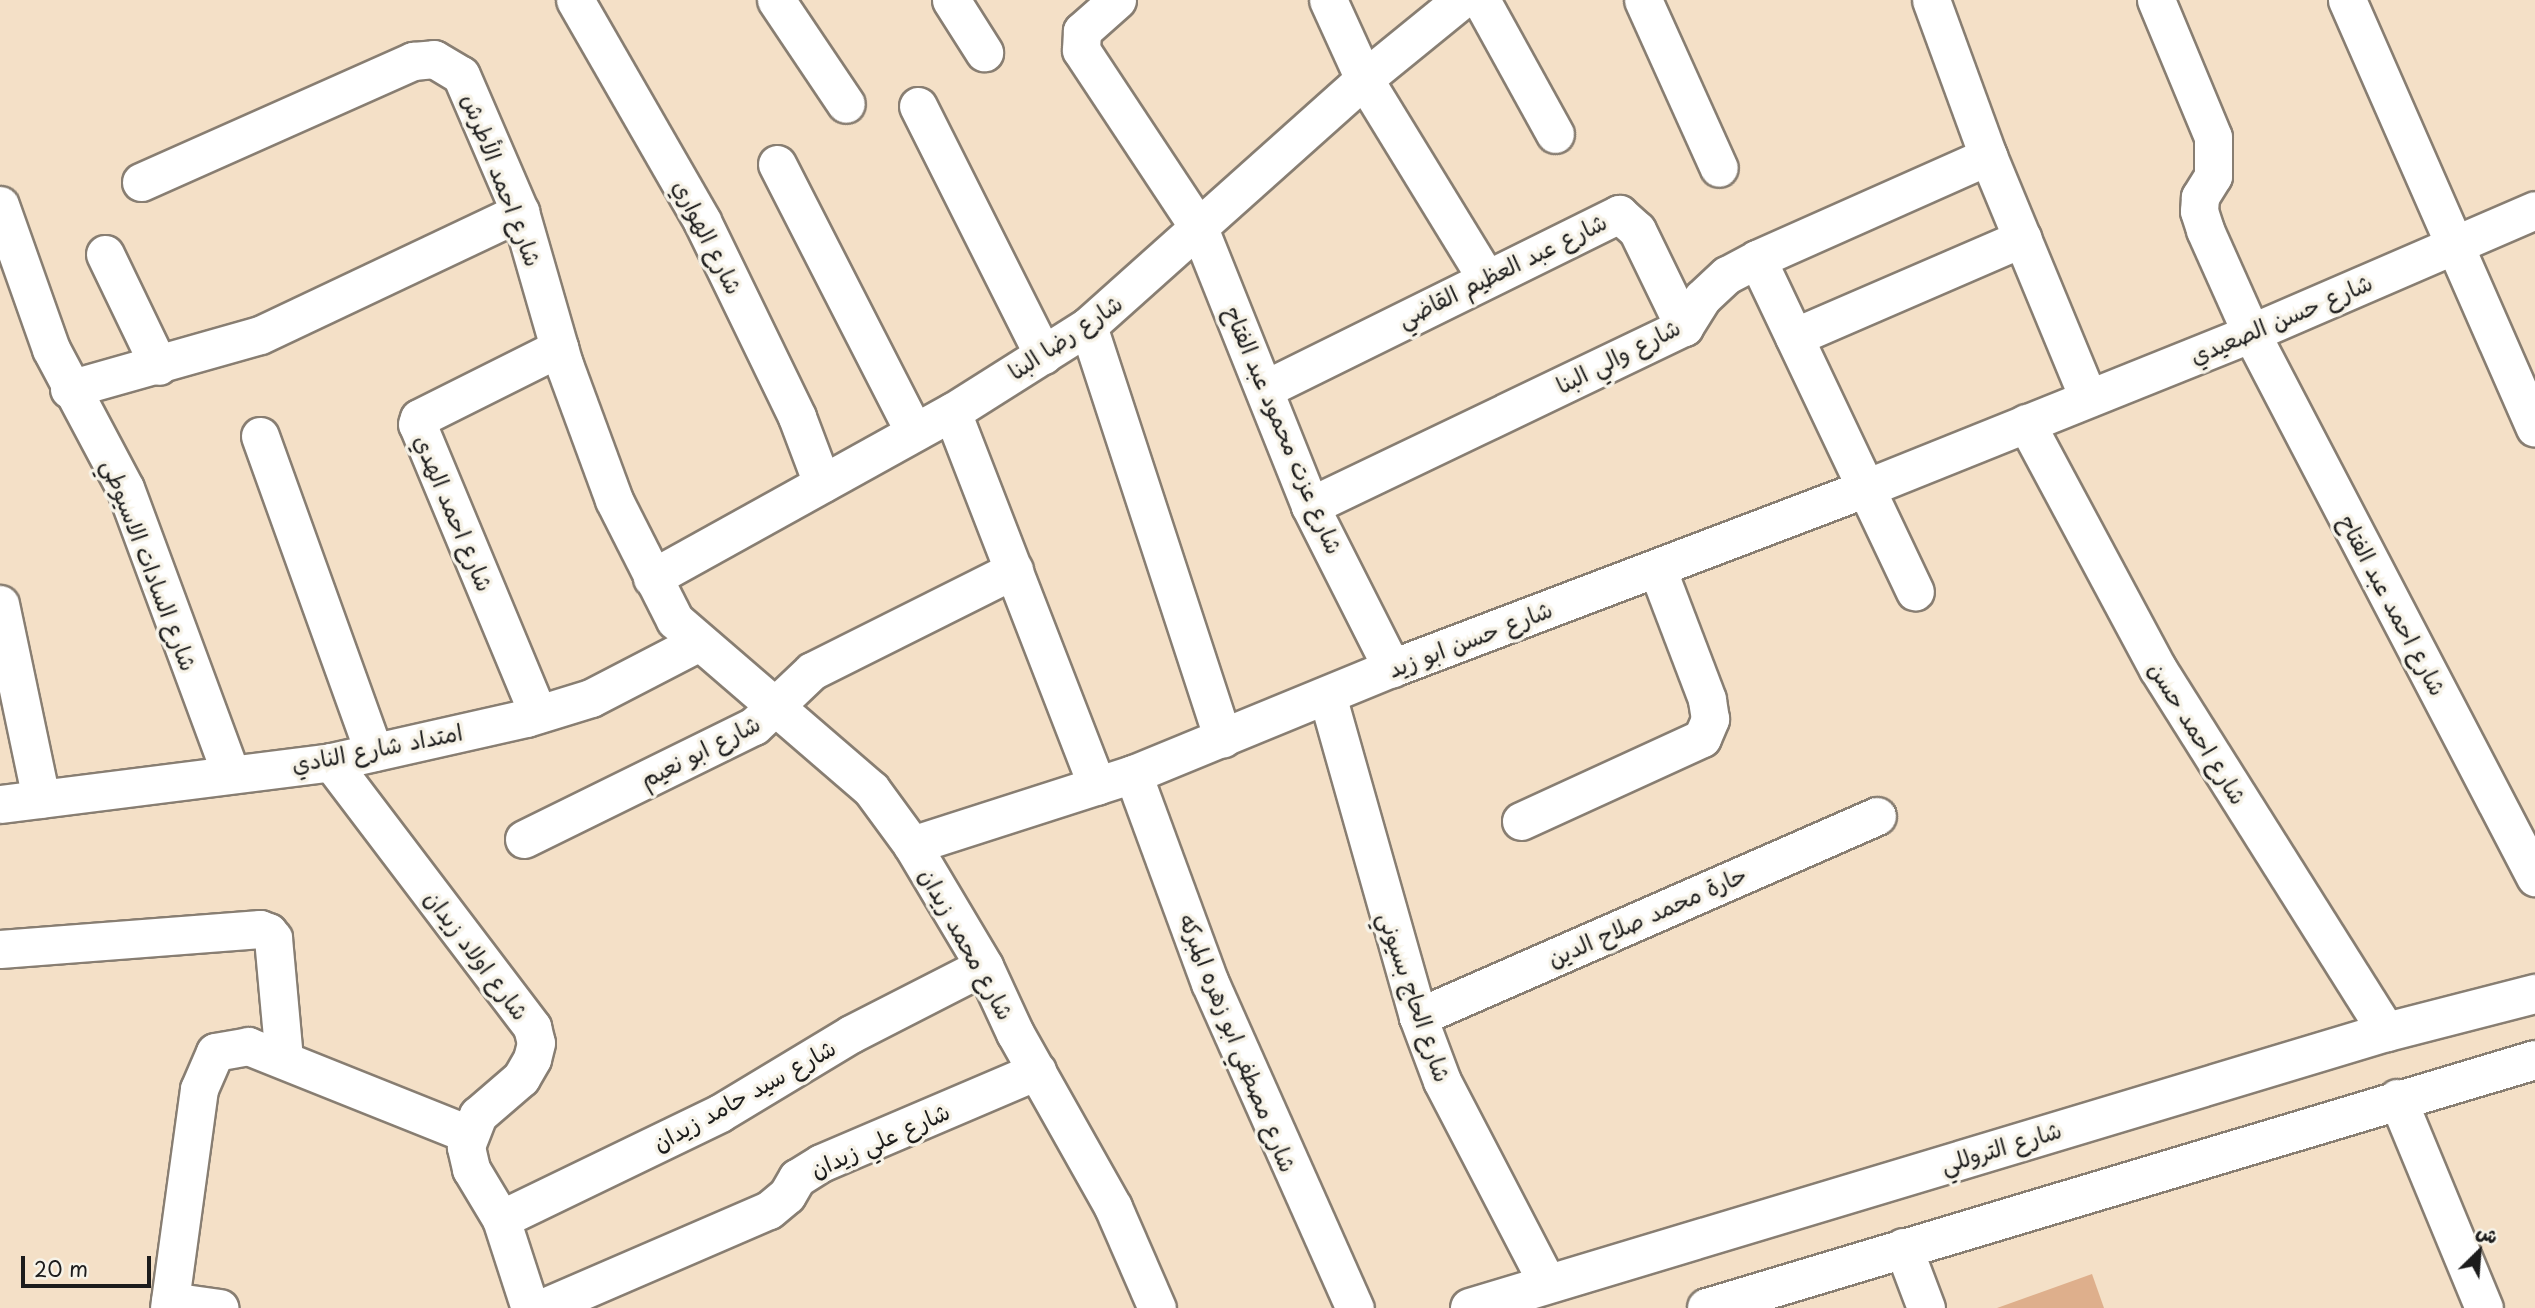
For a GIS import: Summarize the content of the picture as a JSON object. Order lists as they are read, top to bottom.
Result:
{
  "streets": {
    "street": [
      "شارع احمد الأطرش",
      "شارع الهواري",
      "شارع عبد العظيم القاضي",
      "شارع حسن الصعيدي",
      "شارع رضا البنا",
      "شارع والي البنا",
      "شارع عزت محمود عبد الفتاح",
      "شارع احمد الهدي",
      "شارع السادات الاسيوطي",
      "شارع احمد عبد الفتاح",
      "شارع حسن ابو زيد",
      "شارع احمد حسن",
      "امتداد شارع النادي",
      "شارع ابو نعيم",
      "حارة محمد صلاح الدين",
      "شارع محمد زيدان",
      "شارع اولاد زيدان",
      "شارع الحاج بسيوني",
      "شارع مصطفي ابو زهره المبركه",
      "شارع سيد حامد زيدان",
      "شارع علي زيدان",
      "شارع التروللي"
    ]
  },
  "crossings": [
    ["شارع احمد الأطرش", "شارع رضا البنا"],
    ["شارع احمد الأطرش", "شارع احمد الهدي"],
    ["شارع احمد الأطرش", "امتداد شارع النادي"],
    ["شارع احمد الأطرش", "شارع محمد زيدان"],
    ["شارع الهواري", "شارع رضا البنا"],
    ["شارع عبد العظيم القاضي", "شارع والي البنا"],
    ["شارع عبد العظيم القاضي", "شارع عزت محمود عبد الفتاح"],
    ["شارع حسن الصعيدي", "شارع احمد عبد الفتاح"],
    ["شارع حسن الصعيدي", "شارع حسن ابو زيد"],
    ["شارع حسن الصعيدي", "شارع احمد حسن"],
    ["شارع رضا البنا", "شارع عزت محمود عبد الفتاح"],
    ["شارع والي البنا", "شارع عزت محمود عبد الفتاح"],
    ["شارع عزت محمود عبد الفتاح", "شارع حسن ابو زيد"],
    ["شارع احمد الهدي", "امتداد شارع النادي"],
    ["شارع السادات الاسيوطي", "امتداد شارع النادي"],
    ["شارع حسن ابو زيد", "شارع احمد حسن"],
    ["شارع حسن ابو زيد", "شارع محمد زيدان"],
    ["شارع حسن ابو زيد", "شارع الحاج بسيوني"],
    ["شارع حسن ابو زيد", "شارع مصطفي ابو زهره المبركه"],
    ["شارع احمد حسن", "شارع التروللي"],
    ["امتداد شارع النادي", "شارع محمد زيدان"],
    ["امتداد شارع النادي", "شارع اولاد زيدان"],
    ["شارع ابو نعيم", "شارع محمد زيدان"],
    ["حارة محمد صلاح الدين", "شارع الحاج بسيوني"],
    ["شارع محمد زيدان", "شارع سيد حامد زيدان"],
    ["شارع محمد زيدان", "شارع علي زيدان"],
    ["شارع الحاج بسيوني", "شارع التروللي"]
  ],
  "scale_bar": "20 m",
  "north": "top right"
}
